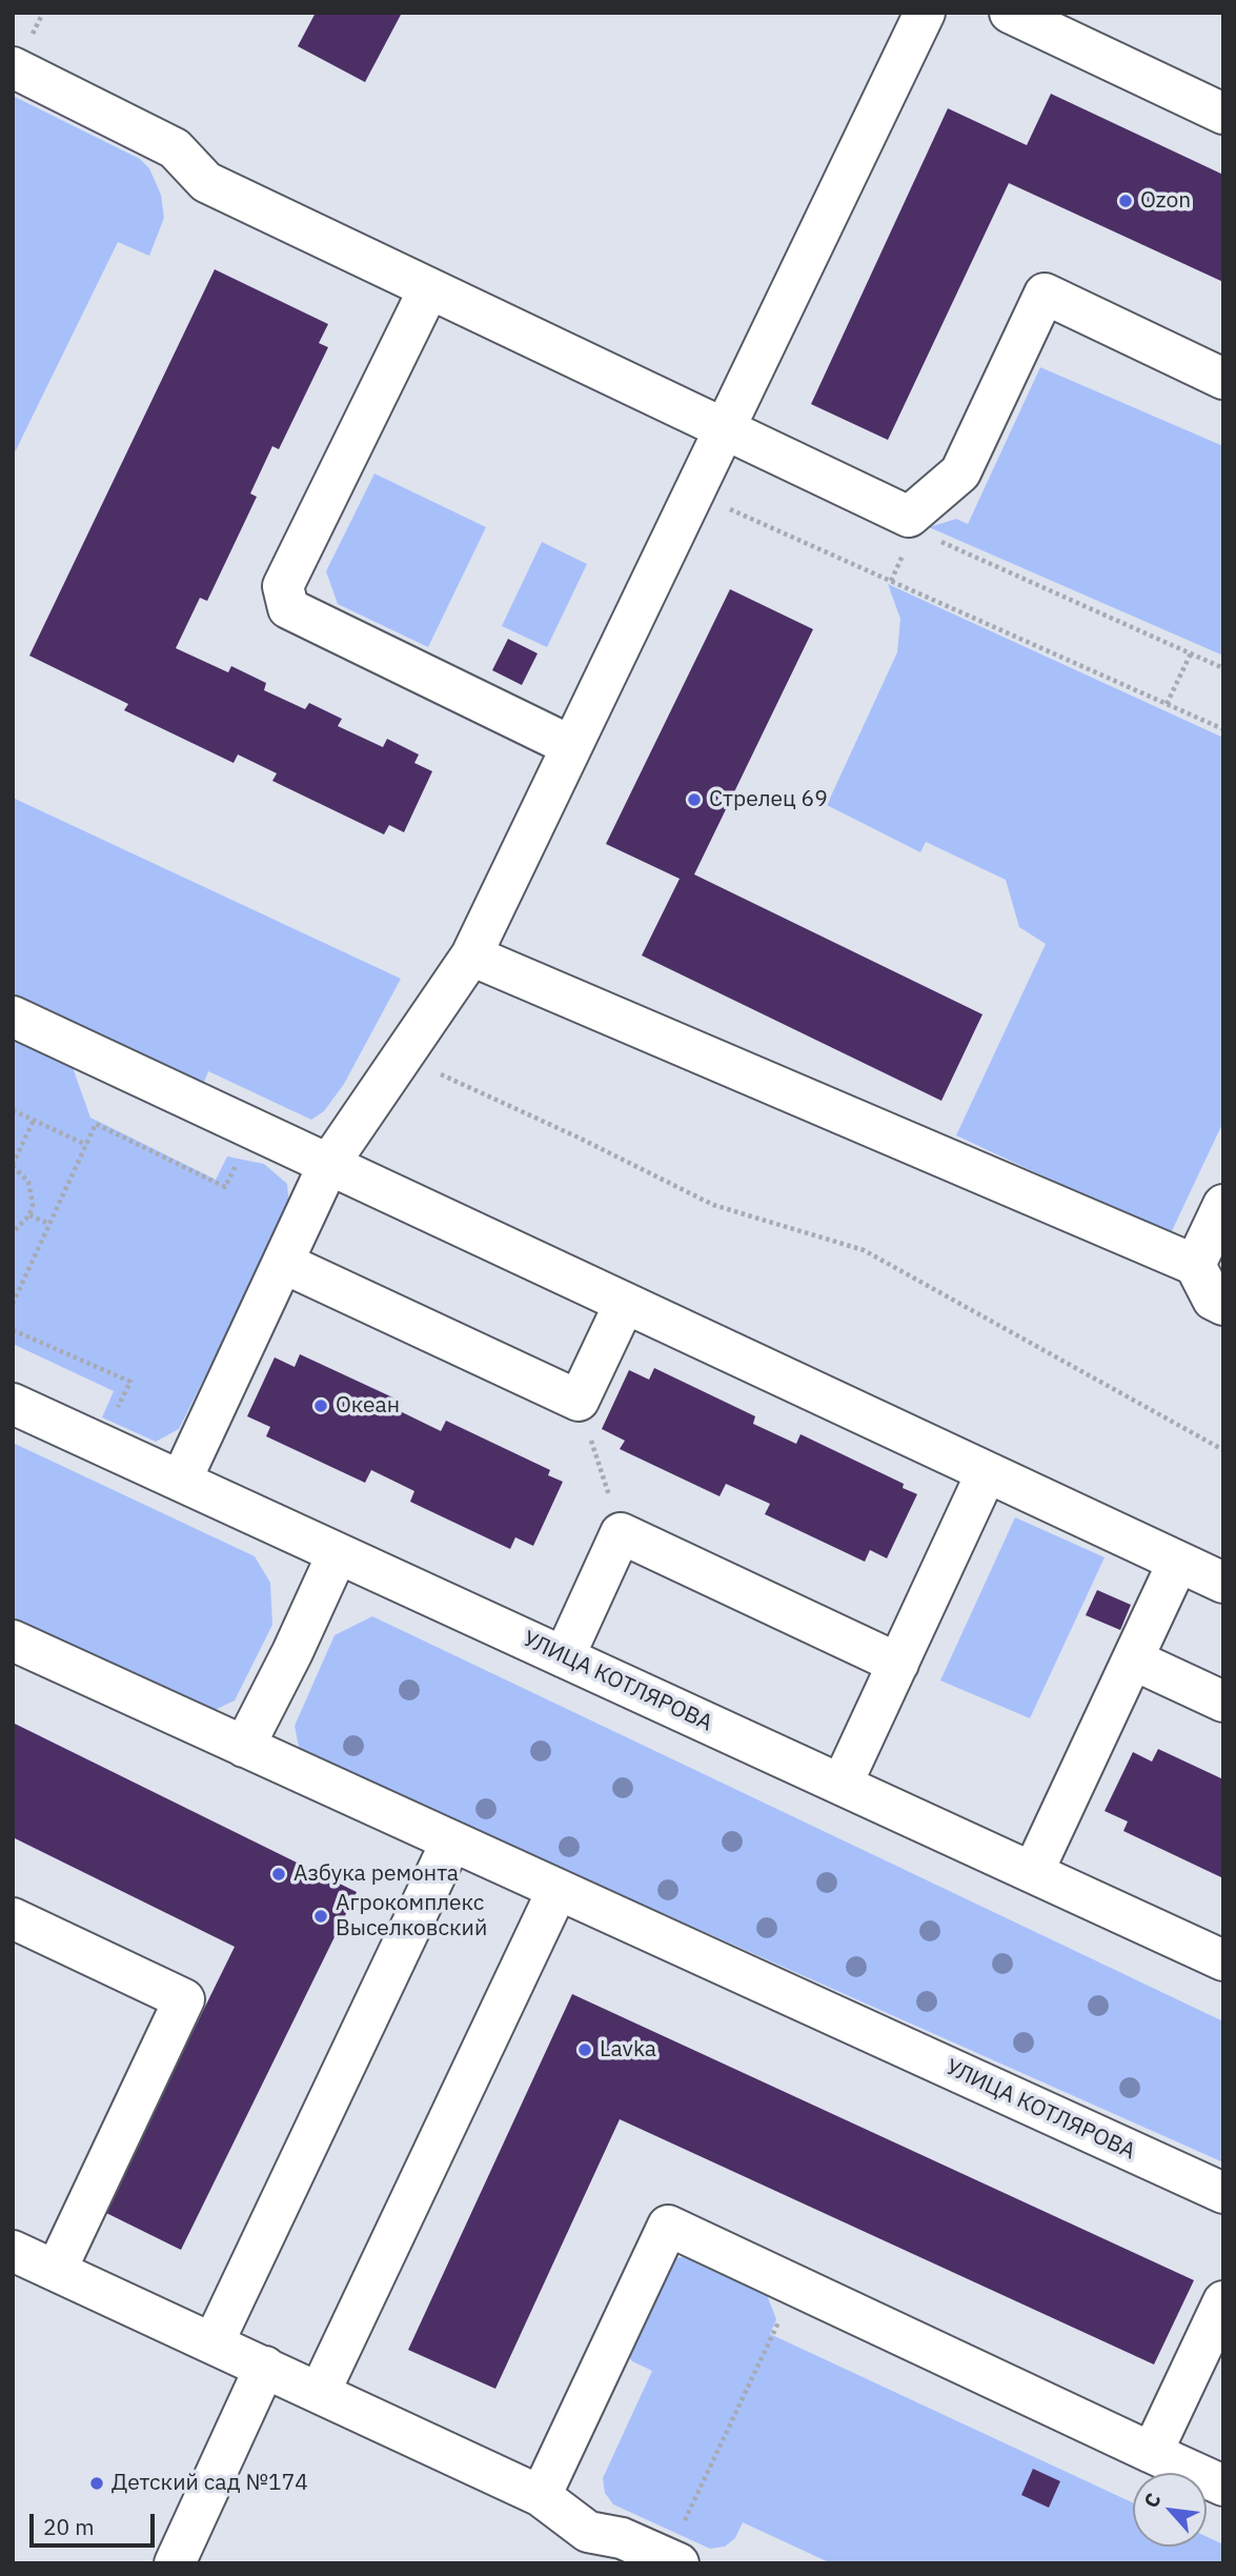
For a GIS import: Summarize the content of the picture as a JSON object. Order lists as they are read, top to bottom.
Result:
{
  "streets": {
    "street": ["УЛИЦА КОТЛЯРОВА"]
  },
  "places": [
    "Ozon",
    "Стрелец 69",
    "Океан",
    "Азбука ремонта",
    "Агрокомплекс Выселковский",
    "Lavka",
    "Детский сад №174"
  ],
  "scale_bar": "20 m",
  "north": "top left"
}
